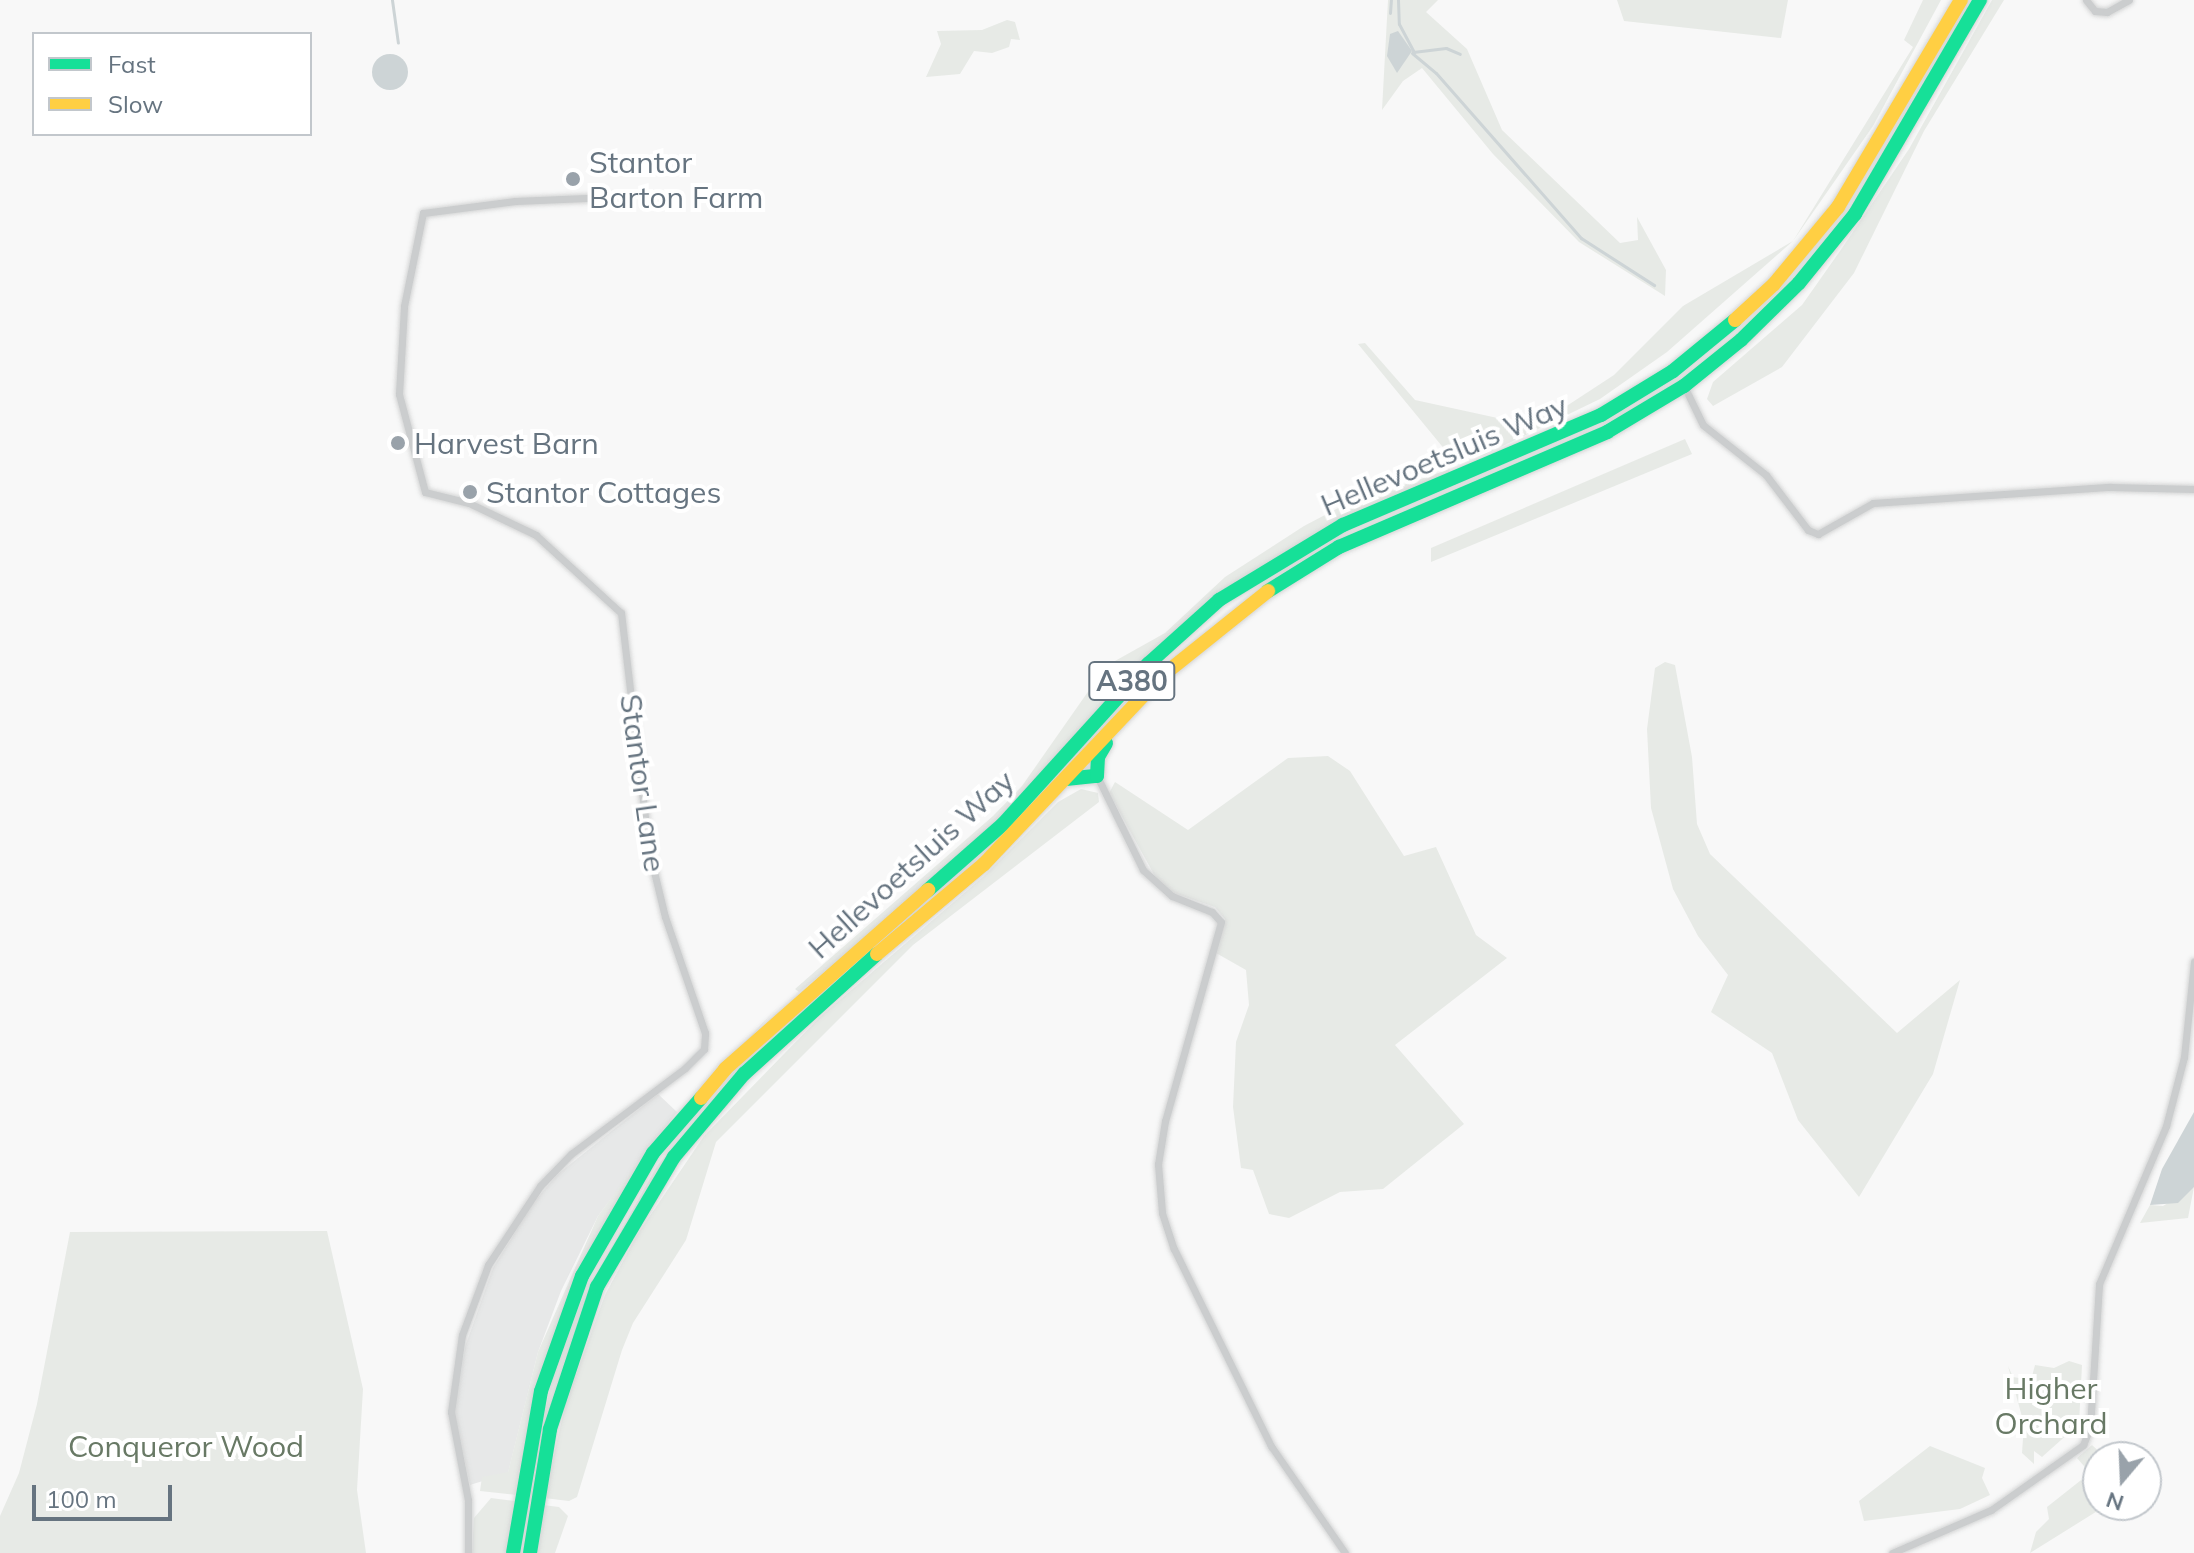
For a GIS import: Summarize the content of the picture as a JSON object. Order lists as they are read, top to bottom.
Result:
{
  "streets": {
    "highway": ["Hellevoetsluis Way", "A380"],
    "street": ["Stantor Lane"]
  },
  "parks": ["Higher Orchard", "Conqueror Wood"],
  "places": ["Stantor Barton Farm", "Harvest Barn", "Stantor Cottages"],
  "legend": ["Fast", "Slow"],
  "scale_bar": "100 m",
  "north": "bottom"
}
